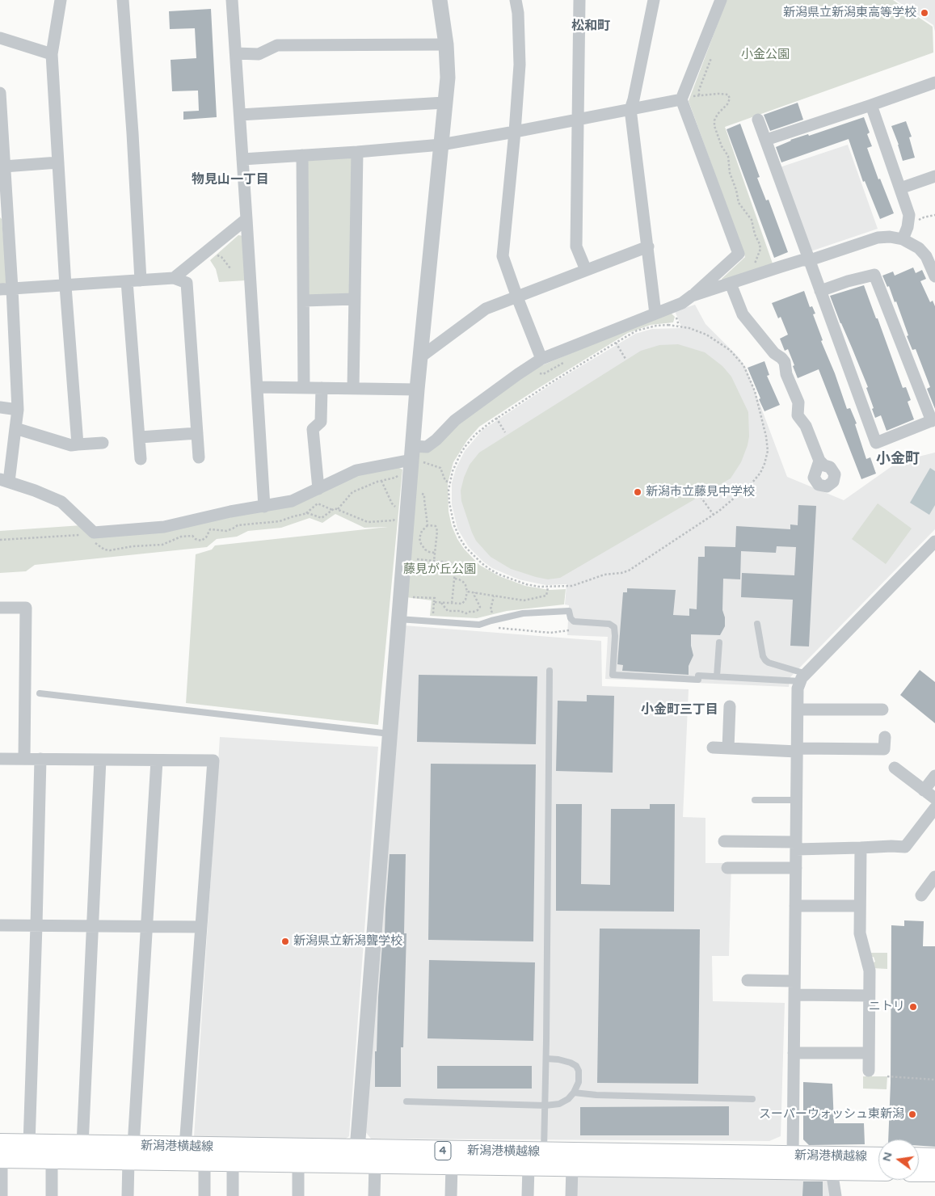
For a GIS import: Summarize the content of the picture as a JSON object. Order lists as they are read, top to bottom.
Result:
{
  "streets": {
    "main road": ["新潟港横越線", "4"]
  },
  "districts": [
    "松和町",
    "物見山一丁目",
    "小金町",
    "小金町三丁目"
  ],
  "parks": ["小金公園", "藤見が丘公園"],
  "places": [
    "新潟県立新潟東高等学校",
    "新潟市立藤見中学校",
    "新潟県立新潟聾学校",
    "ニトリ",
    "スーパーウォッシュ東新潟"
  ],
  "north": "left"
}
